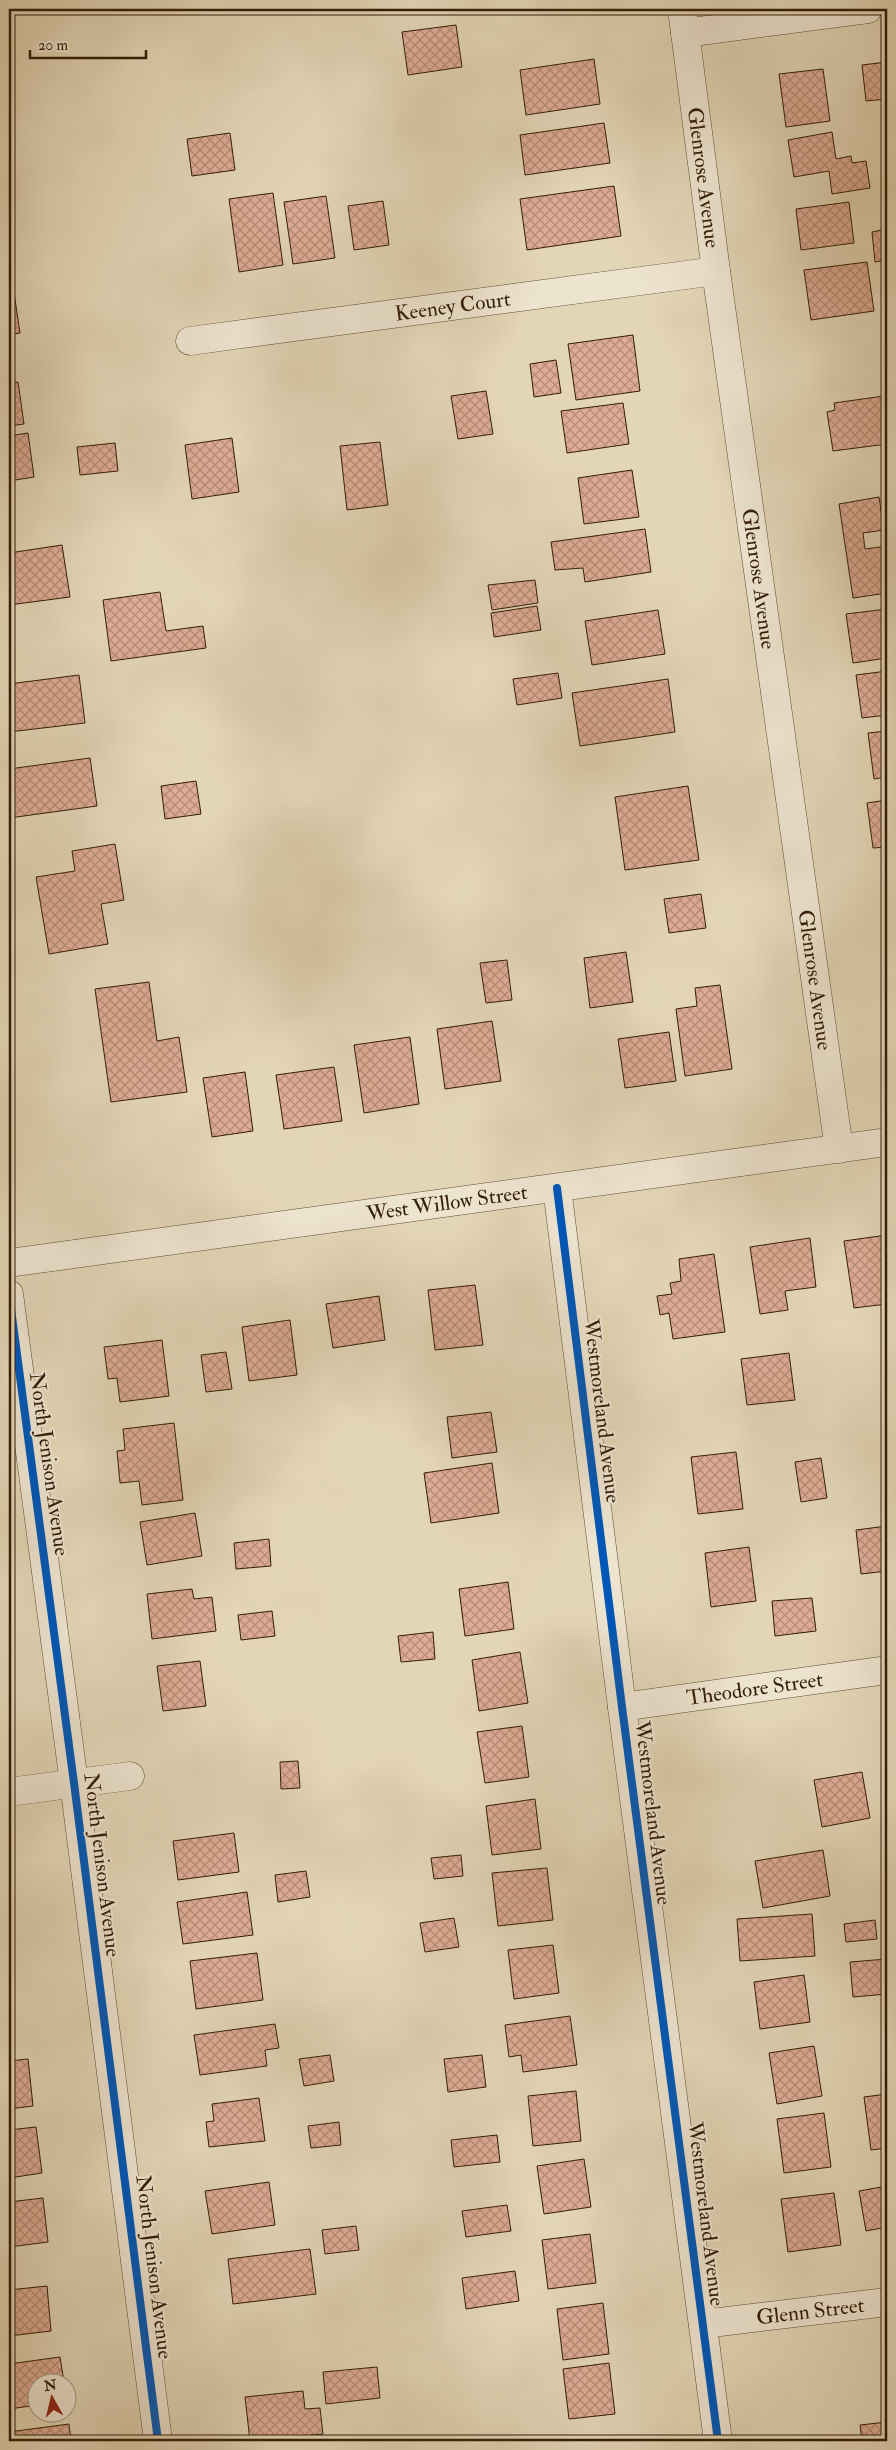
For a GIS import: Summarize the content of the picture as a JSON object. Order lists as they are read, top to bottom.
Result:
{
  "streets": {
    "street": [
      "Glenrose Avenue",
      "Keeney Court",
      "West Willow Street",
      "Westmoreland Avenue",
      "North Jenison Avenue",
      "Theodore Street",
      "Glenn Street"
    ]
  },
  "crossings": [
    ["Glenrose Avenue", "Keeney Court"],
    ["Glenrose Avenue", "West Willow Street"],
    ["West Willow Street", "Westmoreland Avenue"],
    ["Westmoreland Avenue", "Theodore Street"],
    ["Westmoreland Avenue", "Glenn Street"]
  ],
  "scale_bar": "20 m",
  "north": "top"
}
